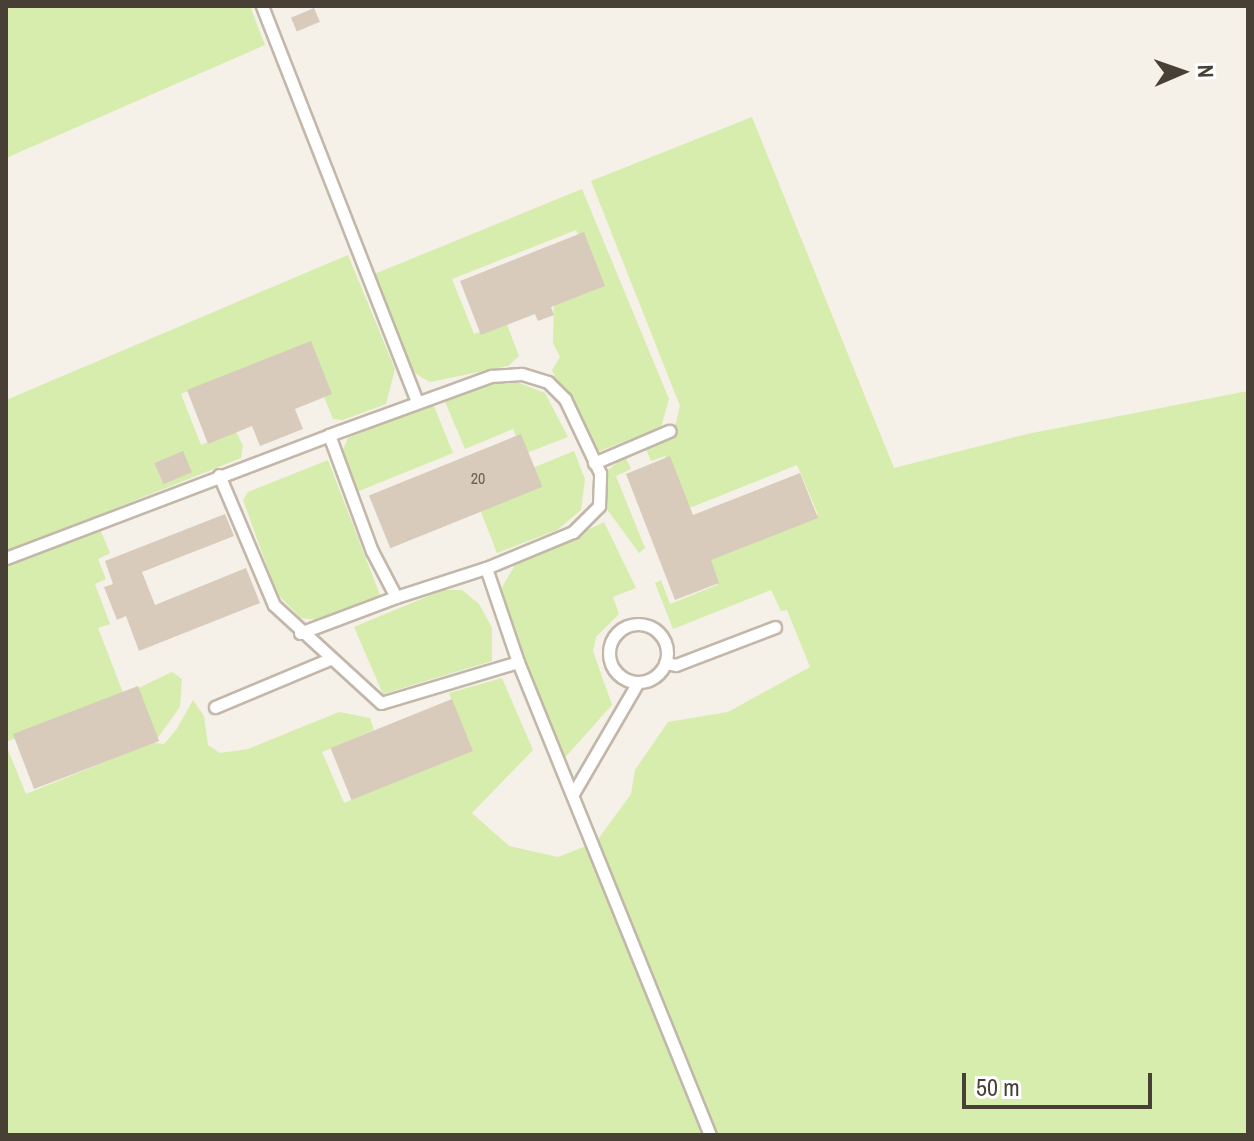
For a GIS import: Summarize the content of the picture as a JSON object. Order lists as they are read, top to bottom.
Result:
{
  "house_numbers": ["20"],
  "scale_bar": "50 m",
  "north": "right"
}
